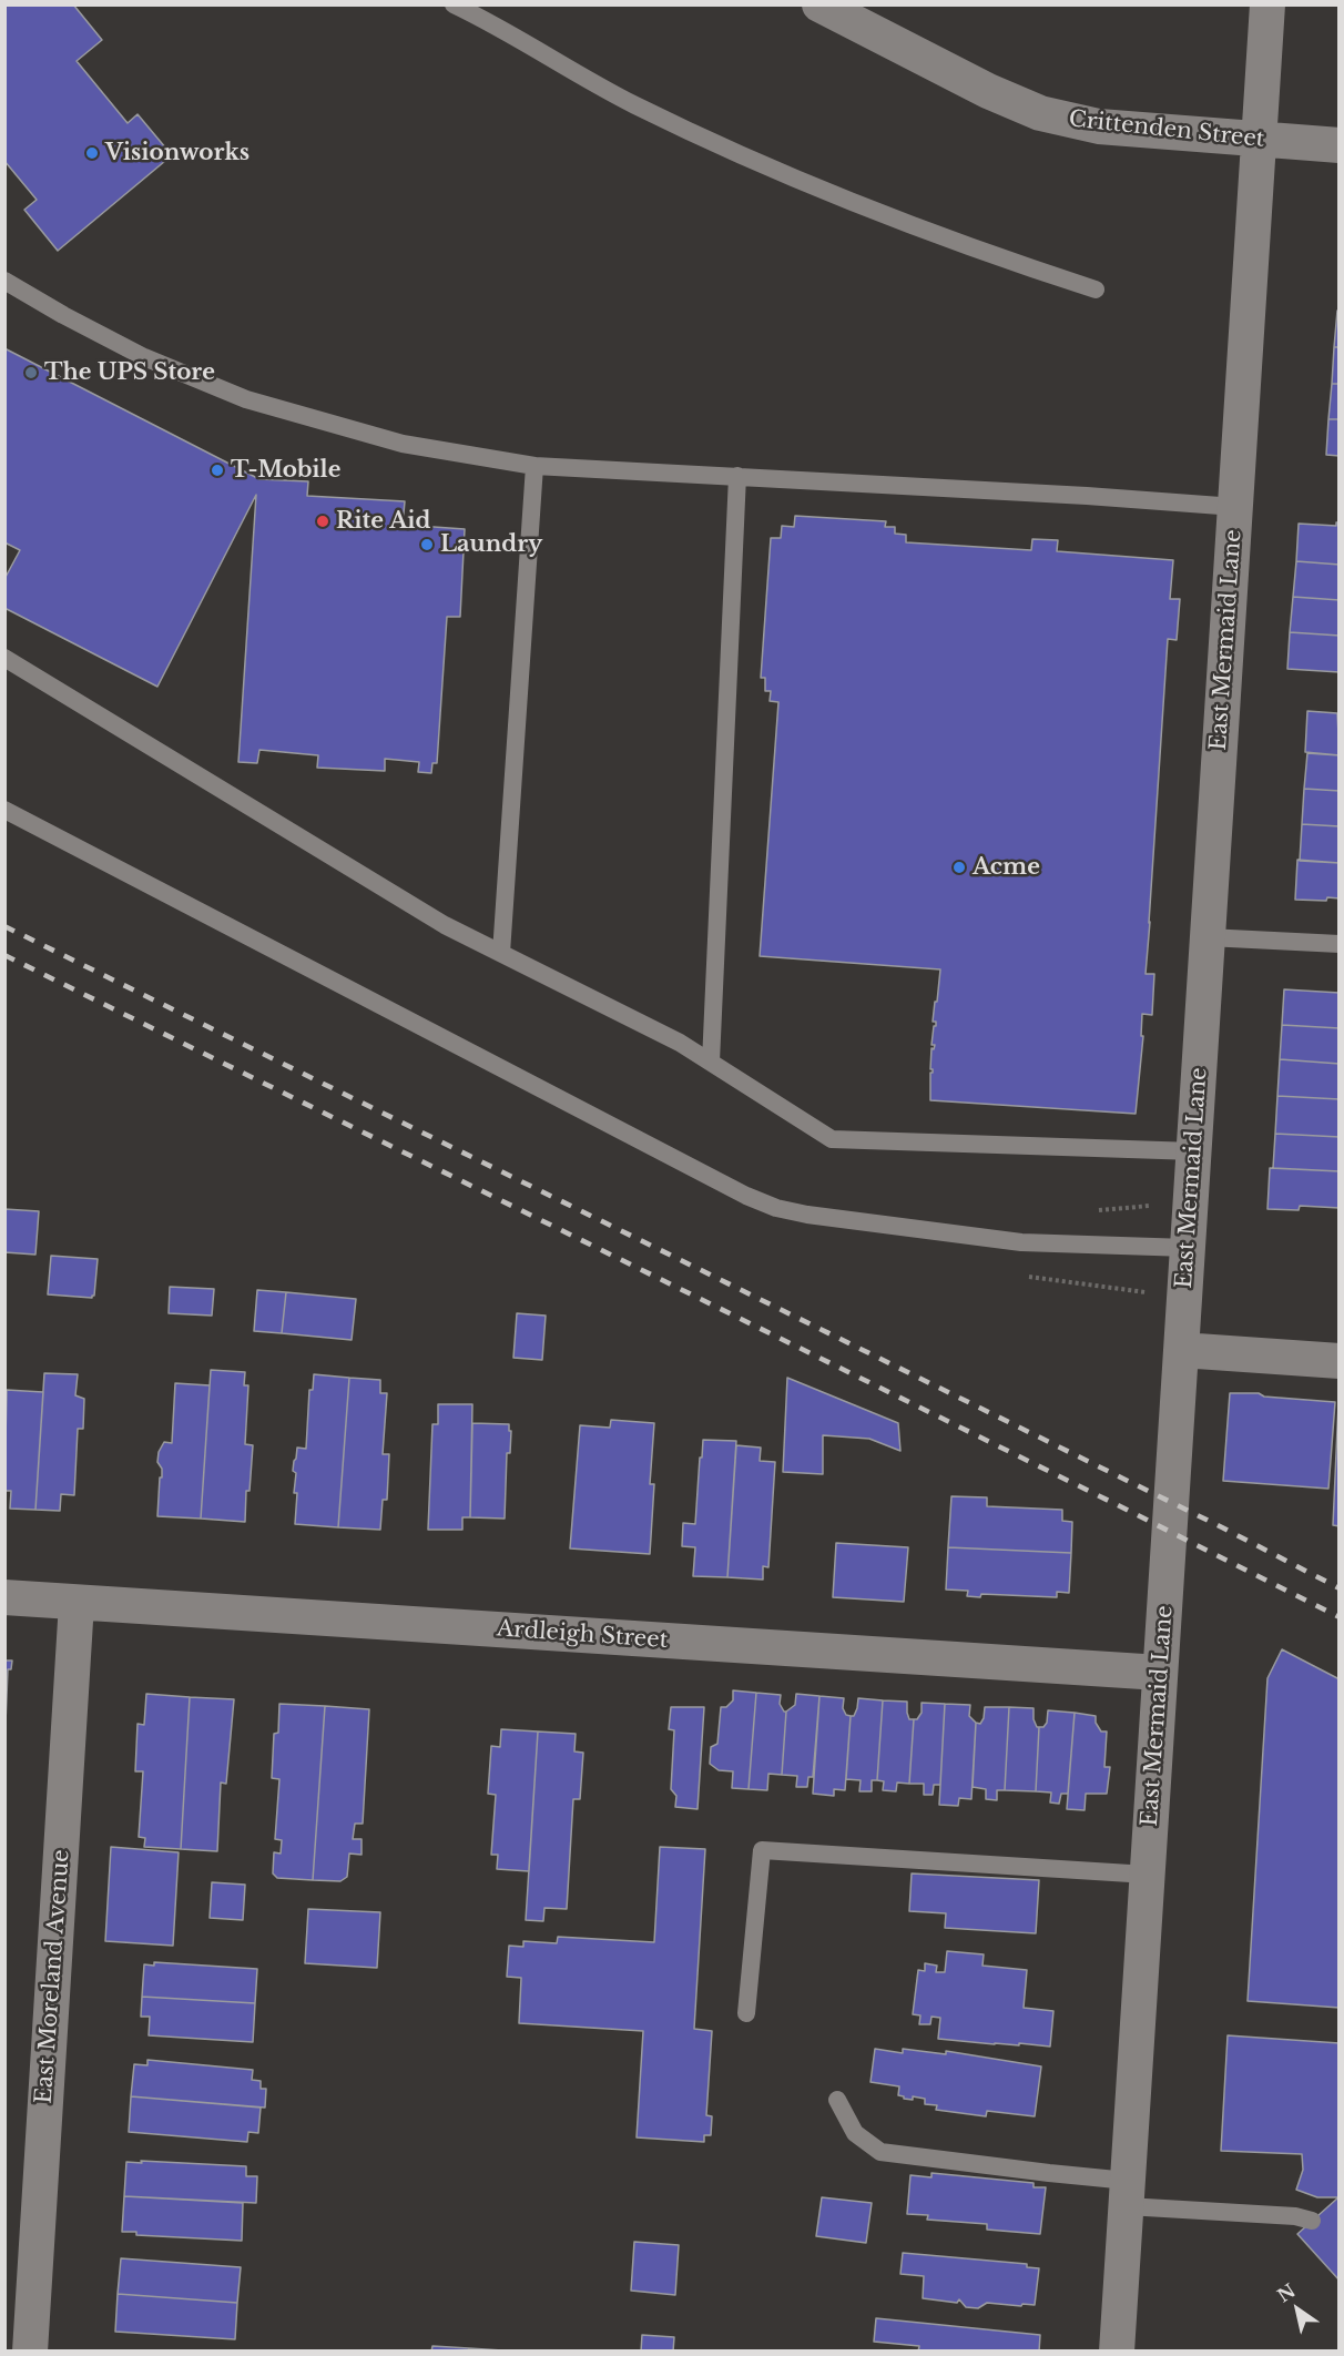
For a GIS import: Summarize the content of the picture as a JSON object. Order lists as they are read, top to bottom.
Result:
{
  "streets": {
    "street": [
      "Crittenden Street",
      "East Mermaid Lane",
      "Ardleigh Street",
      "East Moreland Avenue"
    ]
  },
  "crossings": [
    ["Crittenden Street", "East Mermaid Lane"],
    ["East Mermaid Lane", "Ardleigh Street"],
    ["Ardleigh Street", "East Moreland Avenue"]
  ],
  "places": [
    "Visionworks",
    "The UPS Store",
    "T-Mobile",
    "Rite Aid",
    "Laundry",
    "Acme"
  ],
  "north": "top left"
}
